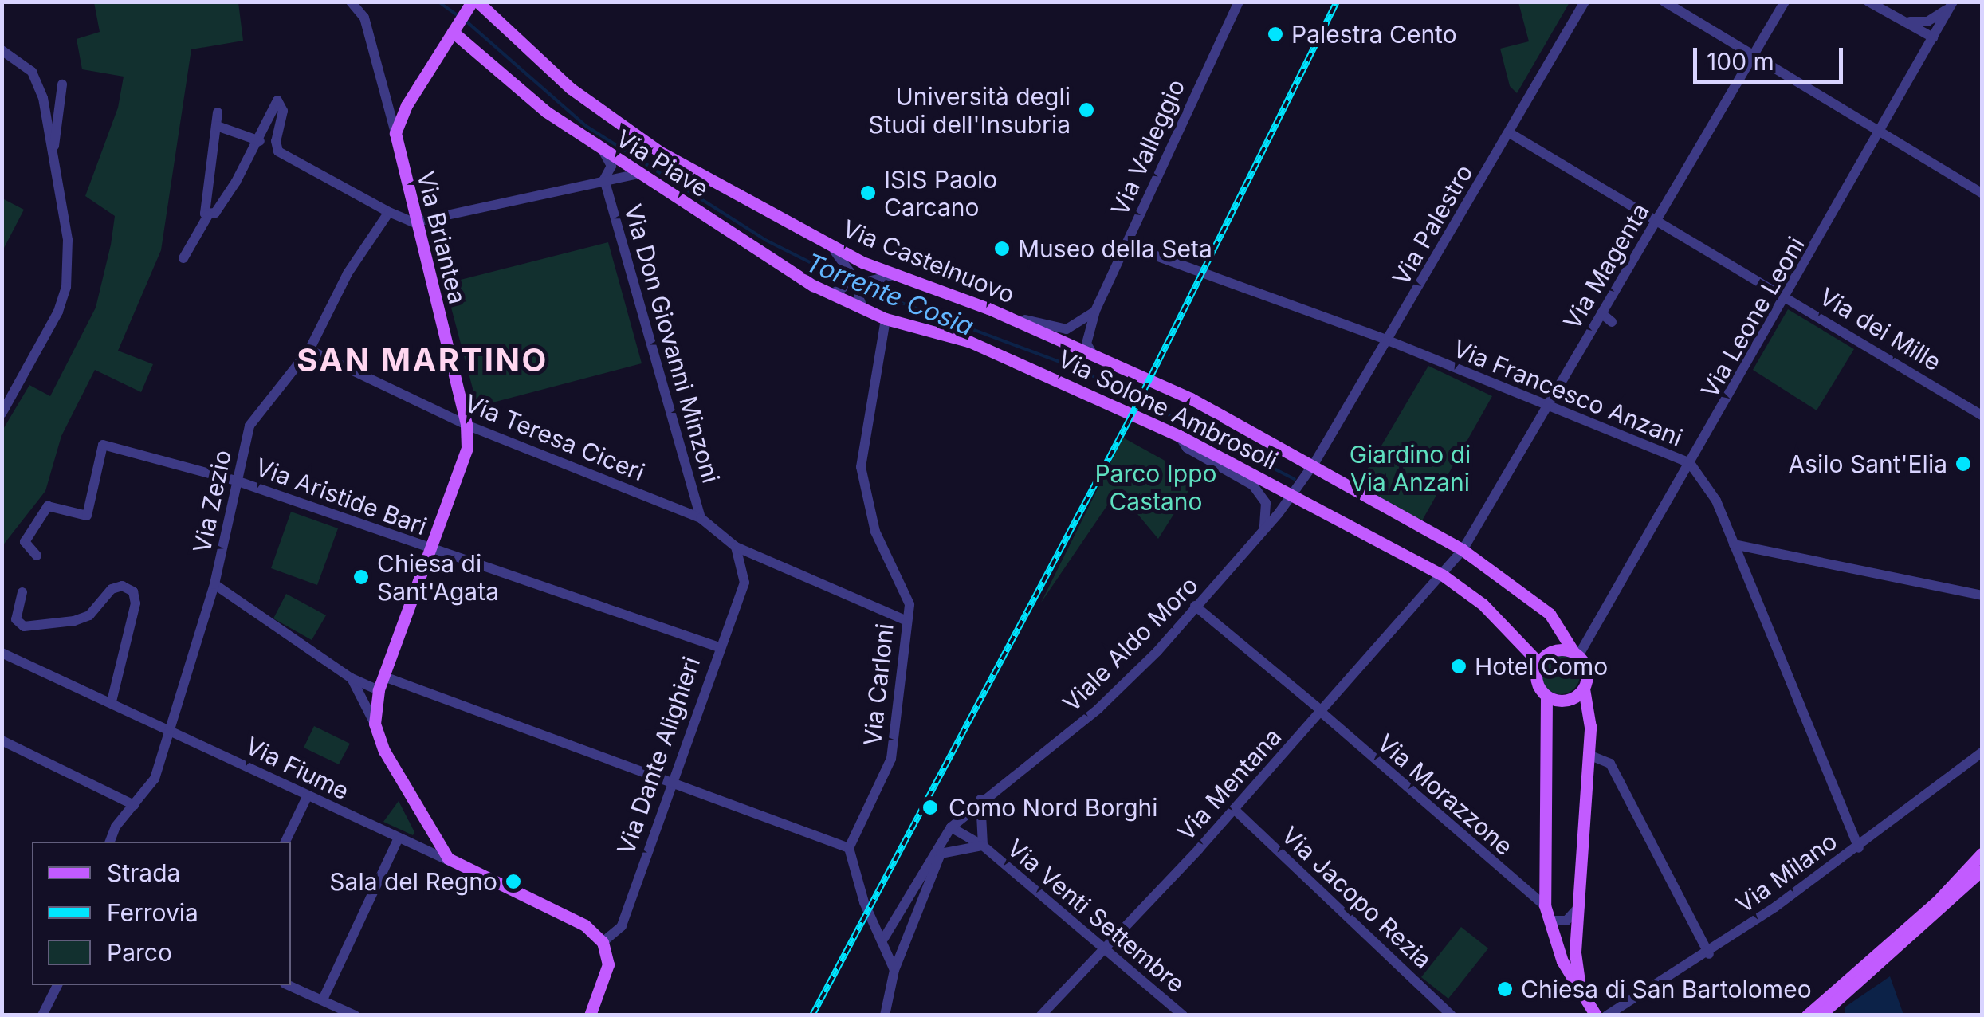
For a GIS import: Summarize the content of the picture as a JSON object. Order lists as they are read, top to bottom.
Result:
{
  "streets": {
    "main road": [
      "Via Piave",
      "Via Briantea",
      "Via Castelnuovo",
      "Via Solone Ambrosoli"
    ],
    "street": [
      "Via Valleggio",
      "Via Palestro",
      "Via Magenta",
      "Via Leone Leoni",
      "Via dei Mille",
      "Via Don Giovanni Minzoni",
      "Via Francesco Anzani",
      "Via Teresa Ciceri",
      "Via Aristide Bari",
      "Via Zezio",
      "Viale Aldo Moro",
      "Via Carloni",
      "Via Dante Alighieri",
      "Via Fiume",
      "Via Mentana",
      "Via Morazzone",
      "Via Milano",
      "Via Jacopo Rezia",
      "Via Venti Settembre"
    ]
  },
  "crossings": [
    ["Via Valleggio", "Via Castelnuovo"],
    ["Via Valleggio", "Via Francesco Anzani"],
    ["Via Piave", "Via Don Giovanni Minzoni"],
    ["Via Piave", "Via Solone Ambrosoli"],
    ["Via Palestro", "Via Castelnuovo"],
    ["Via Palestro", "Via dei Mille"],
    ["Via Palestro", "Via Francesco Anzani"],
    ["Via Palestro", "Via Solone Ambrosoli"],
    ["Via Palestro", "Viale Aldo Moro"],
    ["Via Briantea", "Via Teresa Ciceri"],
    ["Via Briantea", "Via Aristide Bari"],
    ["Via Castelnuovo", "Via Solone Ambrosoli"],
    ["Via Magenta", "Via dei Mille"],
    ["Via Magenta", "Via Francesco Anzani"],
    ["Via Magenta", "Via Solone Ambrosoli"],
    ["Via Leone Leoni", "Via dei Mille"],
    ["Via Leone Leoni", "Via Francesco Anzani"],
    ["Via Leone Leoni", "Via Solone Ambrosoli"],
    ["Via Don Giovanni Minzoni", "Via Teresa Ciceri"],
    ["Via Francesco Anzani", "Via Milano"],
    ["Via Solone Ambrosoli", "Viale Aldo Moro"],
    ["Via Solone Ambrosoli", "Via Carloni"],
    ["Via Solone Ambrosoli", "Via Mentana"],
    ["Via Teresa Ciceri", "Via Zezio"],
    ["Via Aristide Bari", "Via Zezio"],
    ["Via Aristide Bari", "Via Dante Alighieri"],
    ["Via Zezio", "Via Fiume"],
    ["Viale Aldo Moro", "Via Morazzone"],
    ["Viale Aldo Moro", "Via Venti Settembre"],
    ["Via Mentana", "Via Morazzone"],
    ["Via Mentana", "Via Jacopo Rezia"],
    ["Via Mentana", "Via Venti Settembre"]
  ],
  "districts": ["SAN MARTINO"],
  "water": ["Torrente Cosia"],
  "parks": ["Giardino di Via Anzani", "Parco Ippo Castano"],
  "places": [
    "Palestra Cento",
    "Università degli Studi dell'Insubria",
    "ISIS Paolo Carcano",
    "Museo della Seta",
    "Asilo Sant'Elia",
    "Chiesa di Sant'Agata",
    "Hotel Como",
    "Como Nord Borghi",
    "Sala del Regno",
    "Chiesa di San Bartolomeo"
  ],
  "legend": ["Strada", "Ferrovia", "Parco"],
  "scale_bar": "100 m"
}
